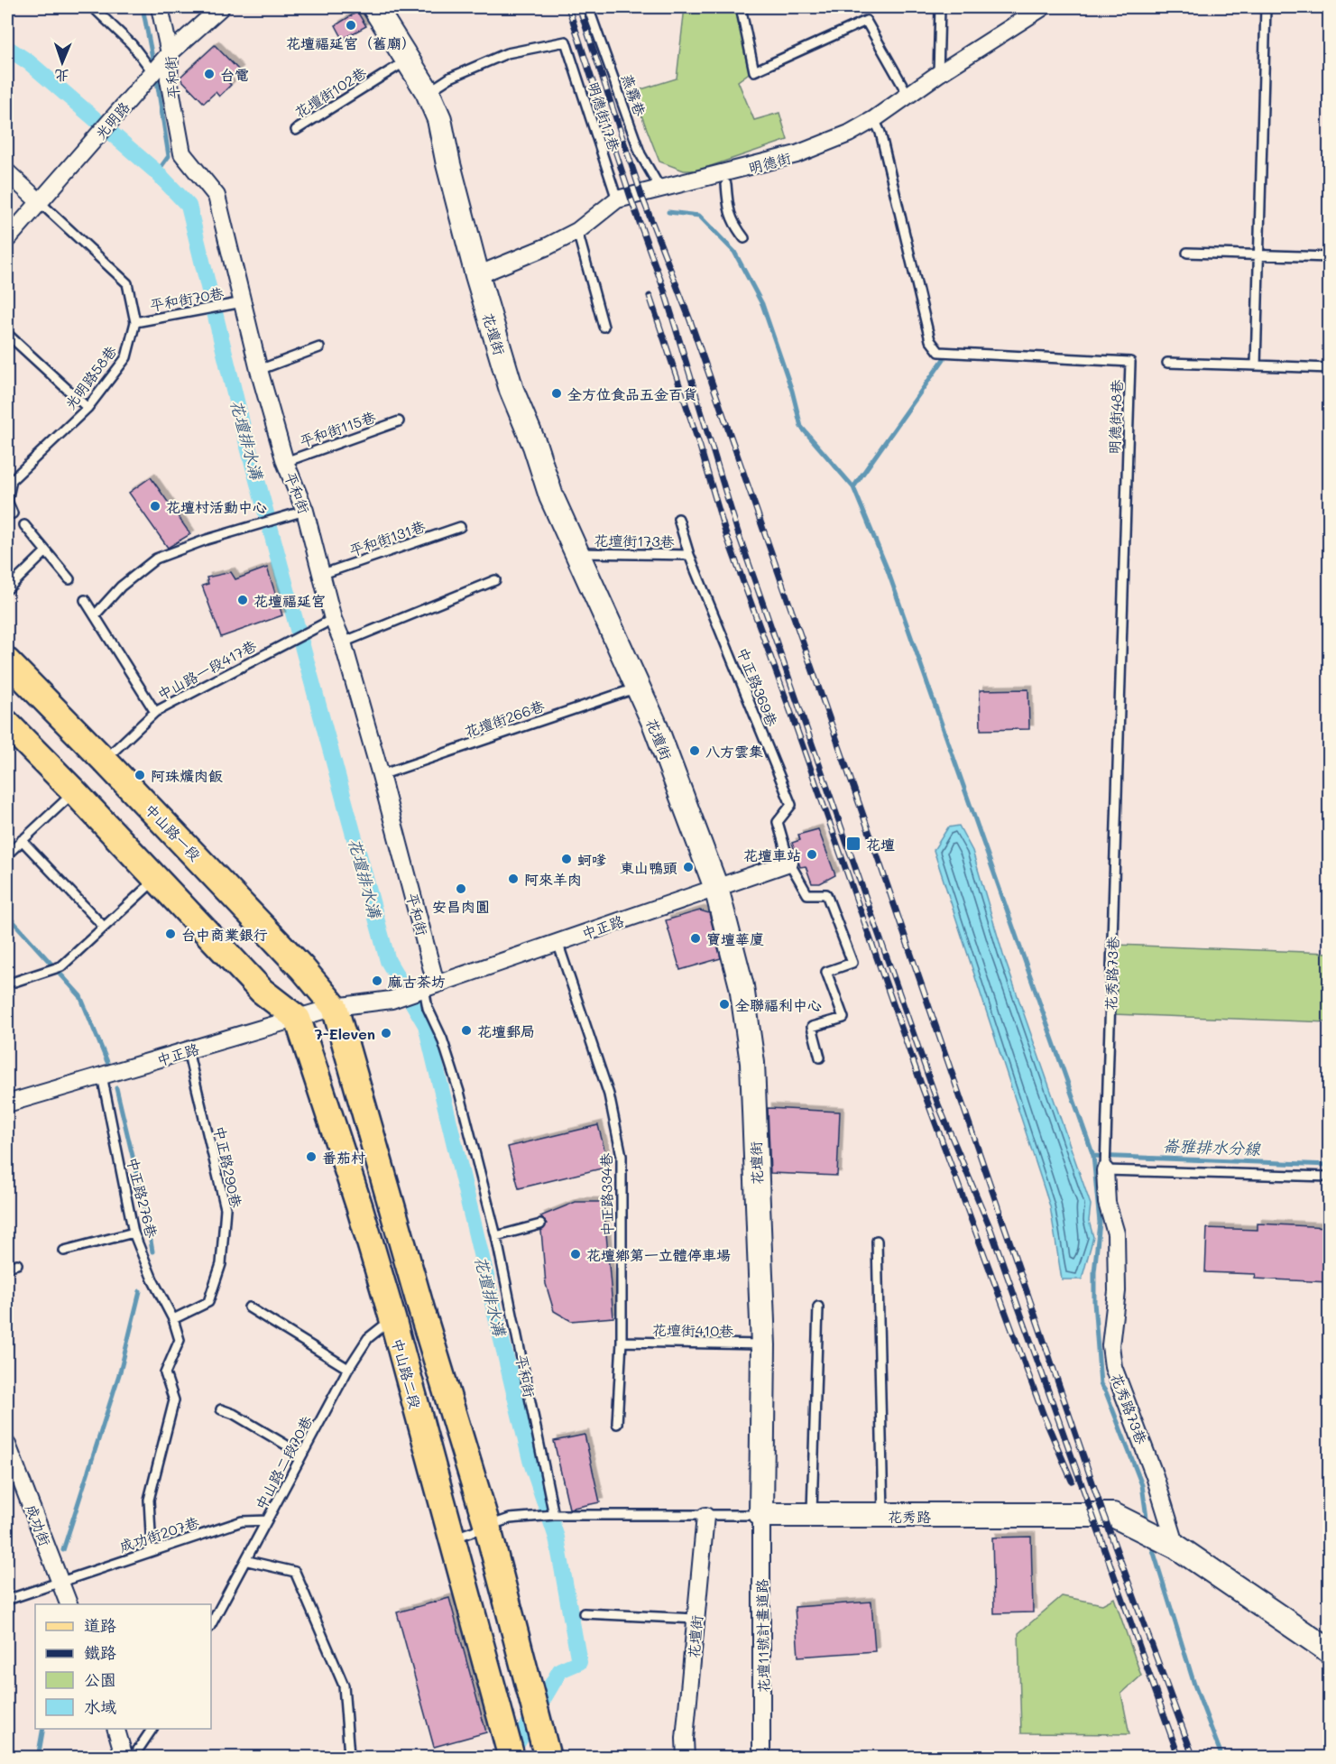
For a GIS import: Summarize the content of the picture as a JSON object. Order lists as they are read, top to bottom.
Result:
{
  "streets": {
    "main road": ["中山路一段", "中山路二段"],
    "street": [
      "平和街",
      "光明路",
      "明德街",
      "花壇街",
      "中正路",
      "花秀路73巷",
      "花秀路",
      "成功街",
      "花壇11號計畫道路"
    ],
    "lane": [
      "花壇街102巷",
      "燕霧巷",
      "明德街17巷",
      "平和街70巷",
      "光明路58巷",
      "明德街48巷",
      "平和街115巷",
      "平和街131巷",
      "花壇街173巷",
      "中山路一段417巷",
      "中正路369巷",
      "花壇街266巷",
      "中正路290巷",
      "中正路334巷",
      "中正路276巷",
      "花壇街410巷",
      "中山路二段70巷",
      "成功街207巷"
    ]
  },
  "crossings": [
    ["平和街", "光明路"],
    ["平和街", "平和街70巷"],
    ["平和街", "平和街115巷"],
    ["平和街", "平和街131巷"],
    ["平和街", "中山路一段417巷"],
    ["平和街", "花壇街266巷"],
    ["平和街", "中正路"],
    ["平和街", "花秀路"],
    ["花壇街102巷", "花壇街"],
    ["燕霧巷", "明德街"],
    ["明德街17巷", "明德街"],
    ["明德街17巷", "花壇街"],
    ["光明路", "光明路58巷"],
    ["明德街", "花壇街"],
    ["明德街", "明德街48巷"],
    ["平和街70巷", "光明路58巷"],
    ["花壇街", "花壇街173巷"],
    ["花壇街", "花壇街266巷"],
    ["花壇街", "中正路"],
    ["花壇街", "花壇街410巷"],
    ["花壇街", "花秀路"],
    ["花壇街", "花壇11號計畫道路"],
    ["明德街48巷", "花秀路73巷"],
    ["花壇街173巷", "中正路369巷"],
    ["中山路一段417巷", "中山路一段"],
    ["中正路369巷", "中正路"],
    ["中山路一段", "中正路"],
    ["中正路", "中正路290巷"],
    ["中正路", "中正路334巷"],
    ["中正路", "中正路276巷"],
    ["中正路", "中山路二段"],
    ["花秀路73巷", "花秀路"],
    ["中正路290巷", "中正路276巷"],
    ["中正路334巷", "花壇街410巷"],
    ["中山路二段", "中山路二段70巷"],
    ["中山路二段", "花秀路"],
    ["中山路二段70巷", "成功街207巷"],
    ["花秀路", "花壇11號計畫道路"],
    ["成功街", "成功街207巷"]
  ],
  "water": ["花壇排水溝", "崙雅排水分線"],
  "places": {
    "other": [
      "花壇福延宮（舊廟）",
      "台電",
      "全方位食品五金百貨",
      "花壇村活動中心",
      "花壇福延宮",
      "八方雲集",
      "阿珠爌肉飯",
      "花壇車站",
      "蚵嗲",
      "東山鴨頭",
      "阿來羊肉",
      "安昌肉圓",
      "台中商業銀行",
      "寶壇華廈",
      "麻古茶坊",
      "全聯福利中心",
      "花壇郵局",
      "7-Eleven",
      "番茄村",
      "花壇鄉第一立體停車場"
    ],
    "transit": ["花壇"]
  },
  "legend": [
    "道路",
    "鐵路",
    "公園",
    "水域"
  ],
  "north": "bottom"
}
